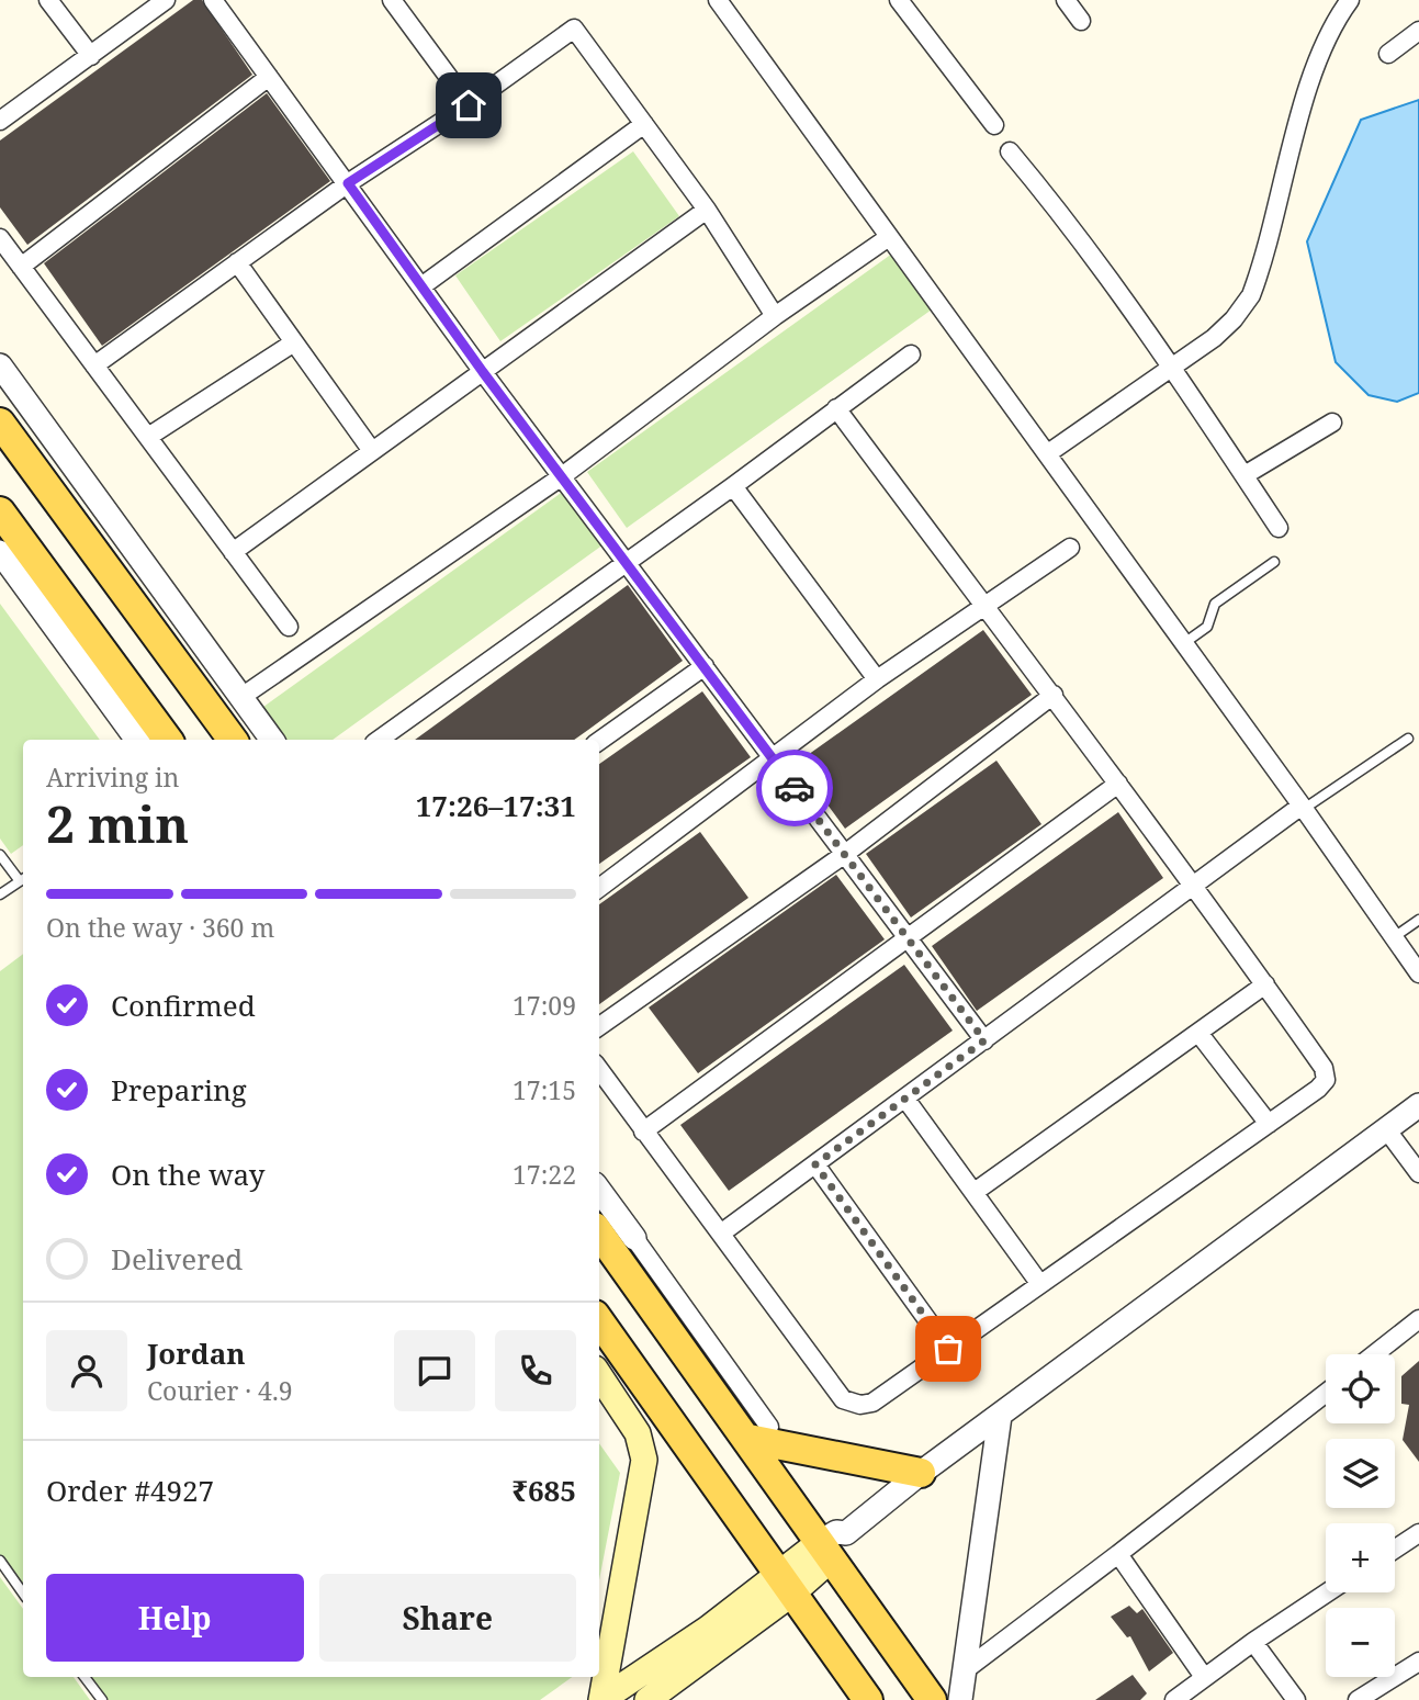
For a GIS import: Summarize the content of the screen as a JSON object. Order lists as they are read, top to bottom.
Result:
{
  "page": {
    "heading": ["2 min", "Arriving in", "17:26–17:31"],
    "panel": [
      "Jordan",
      "Courier · 4.9",
      "Order #4927",
      "₹685"
    ],
    "bar": "On the way · 360 m",
    "list": [
      ["Confirmed", "17:09"],
      ["Preparing", "17:15"],
      ["On the way", "17:22"],
      "Delivered"
    ],
    "map_buttons": ["+", "−"],
    "buttons": ["Help", "Share"]
  }
}
